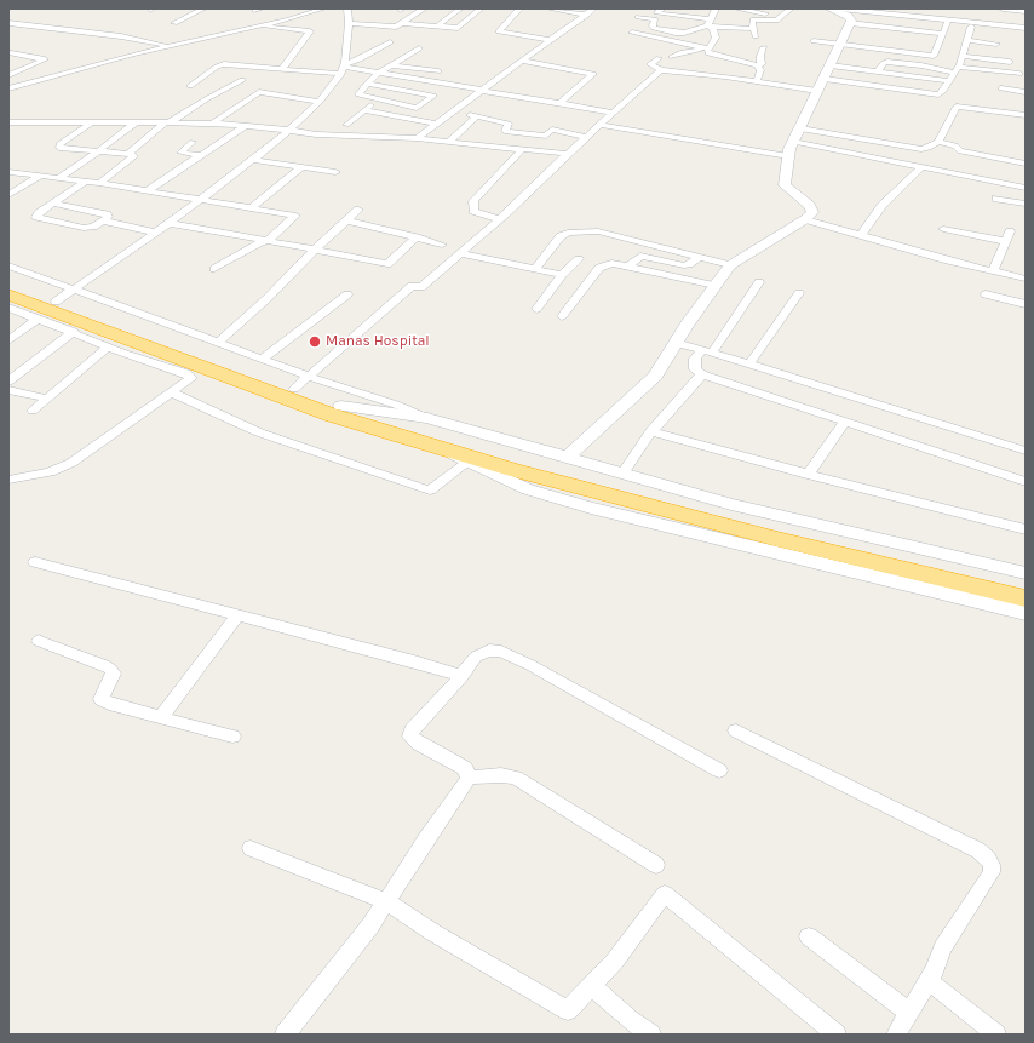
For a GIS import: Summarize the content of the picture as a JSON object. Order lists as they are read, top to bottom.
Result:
{
  "places": ["Manas Hospital"]
}
